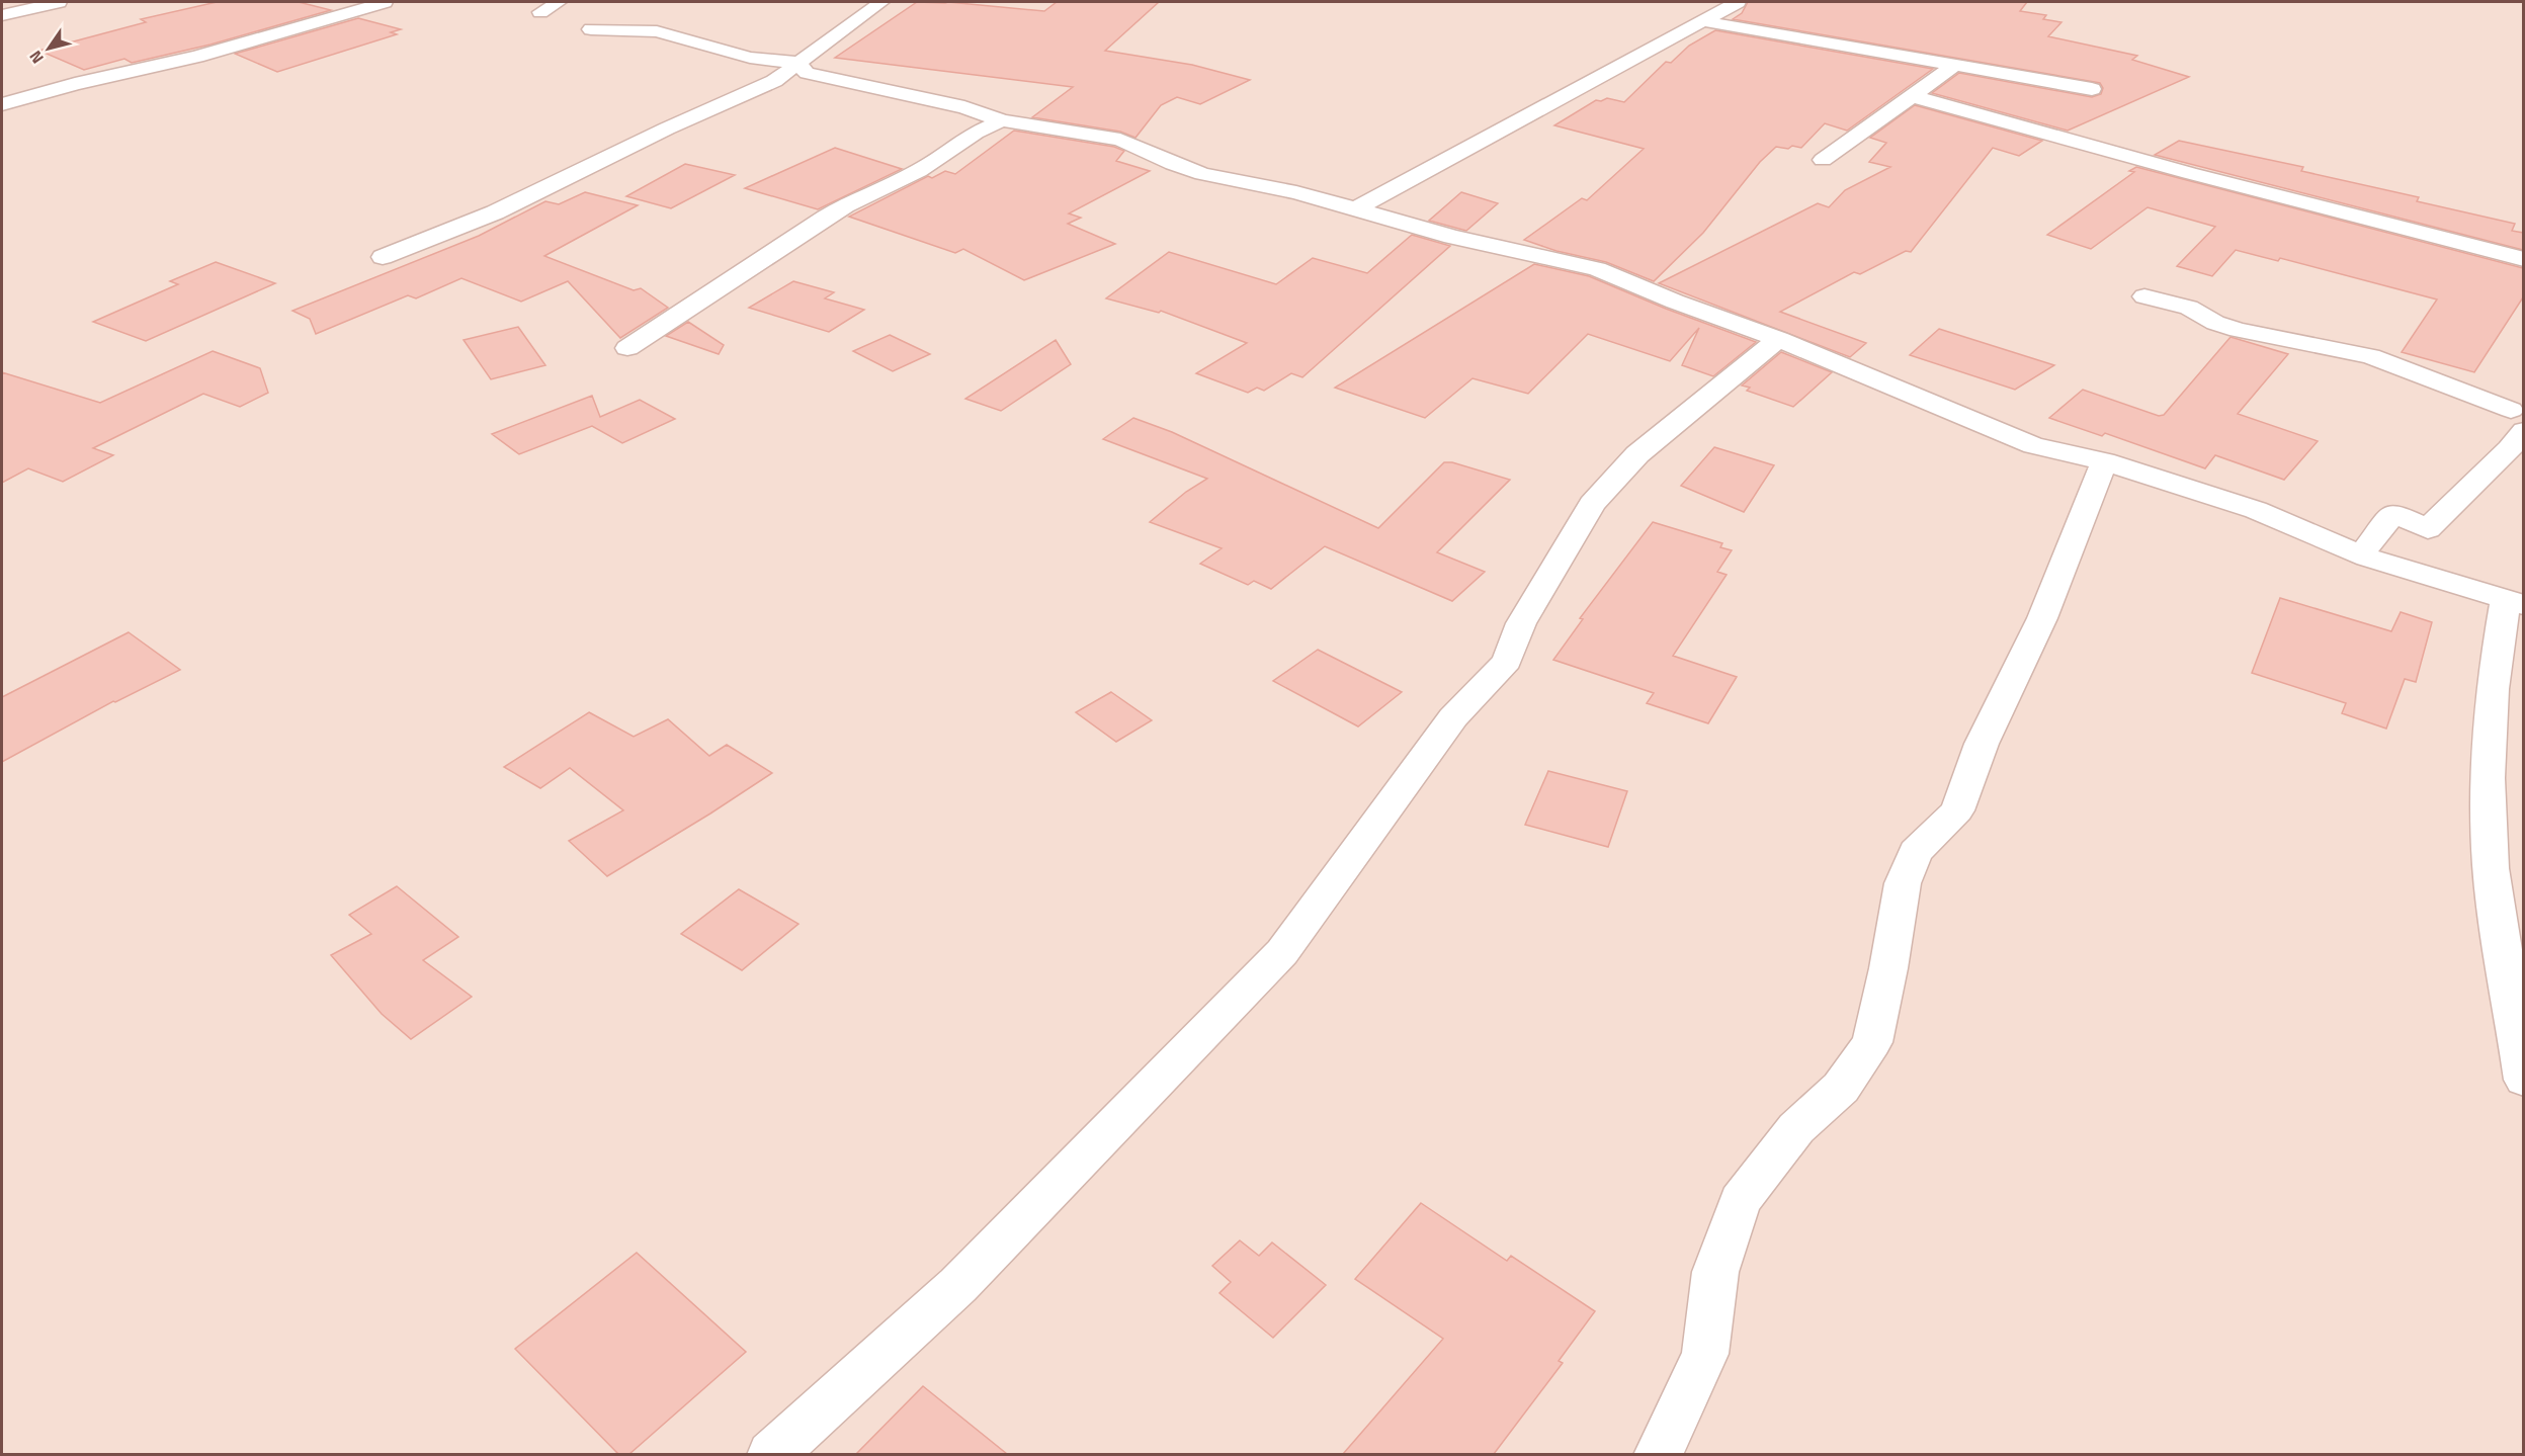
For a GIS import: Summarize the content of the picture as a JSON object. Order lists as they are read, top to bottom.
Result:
{
  "north": "bottom left"
}
